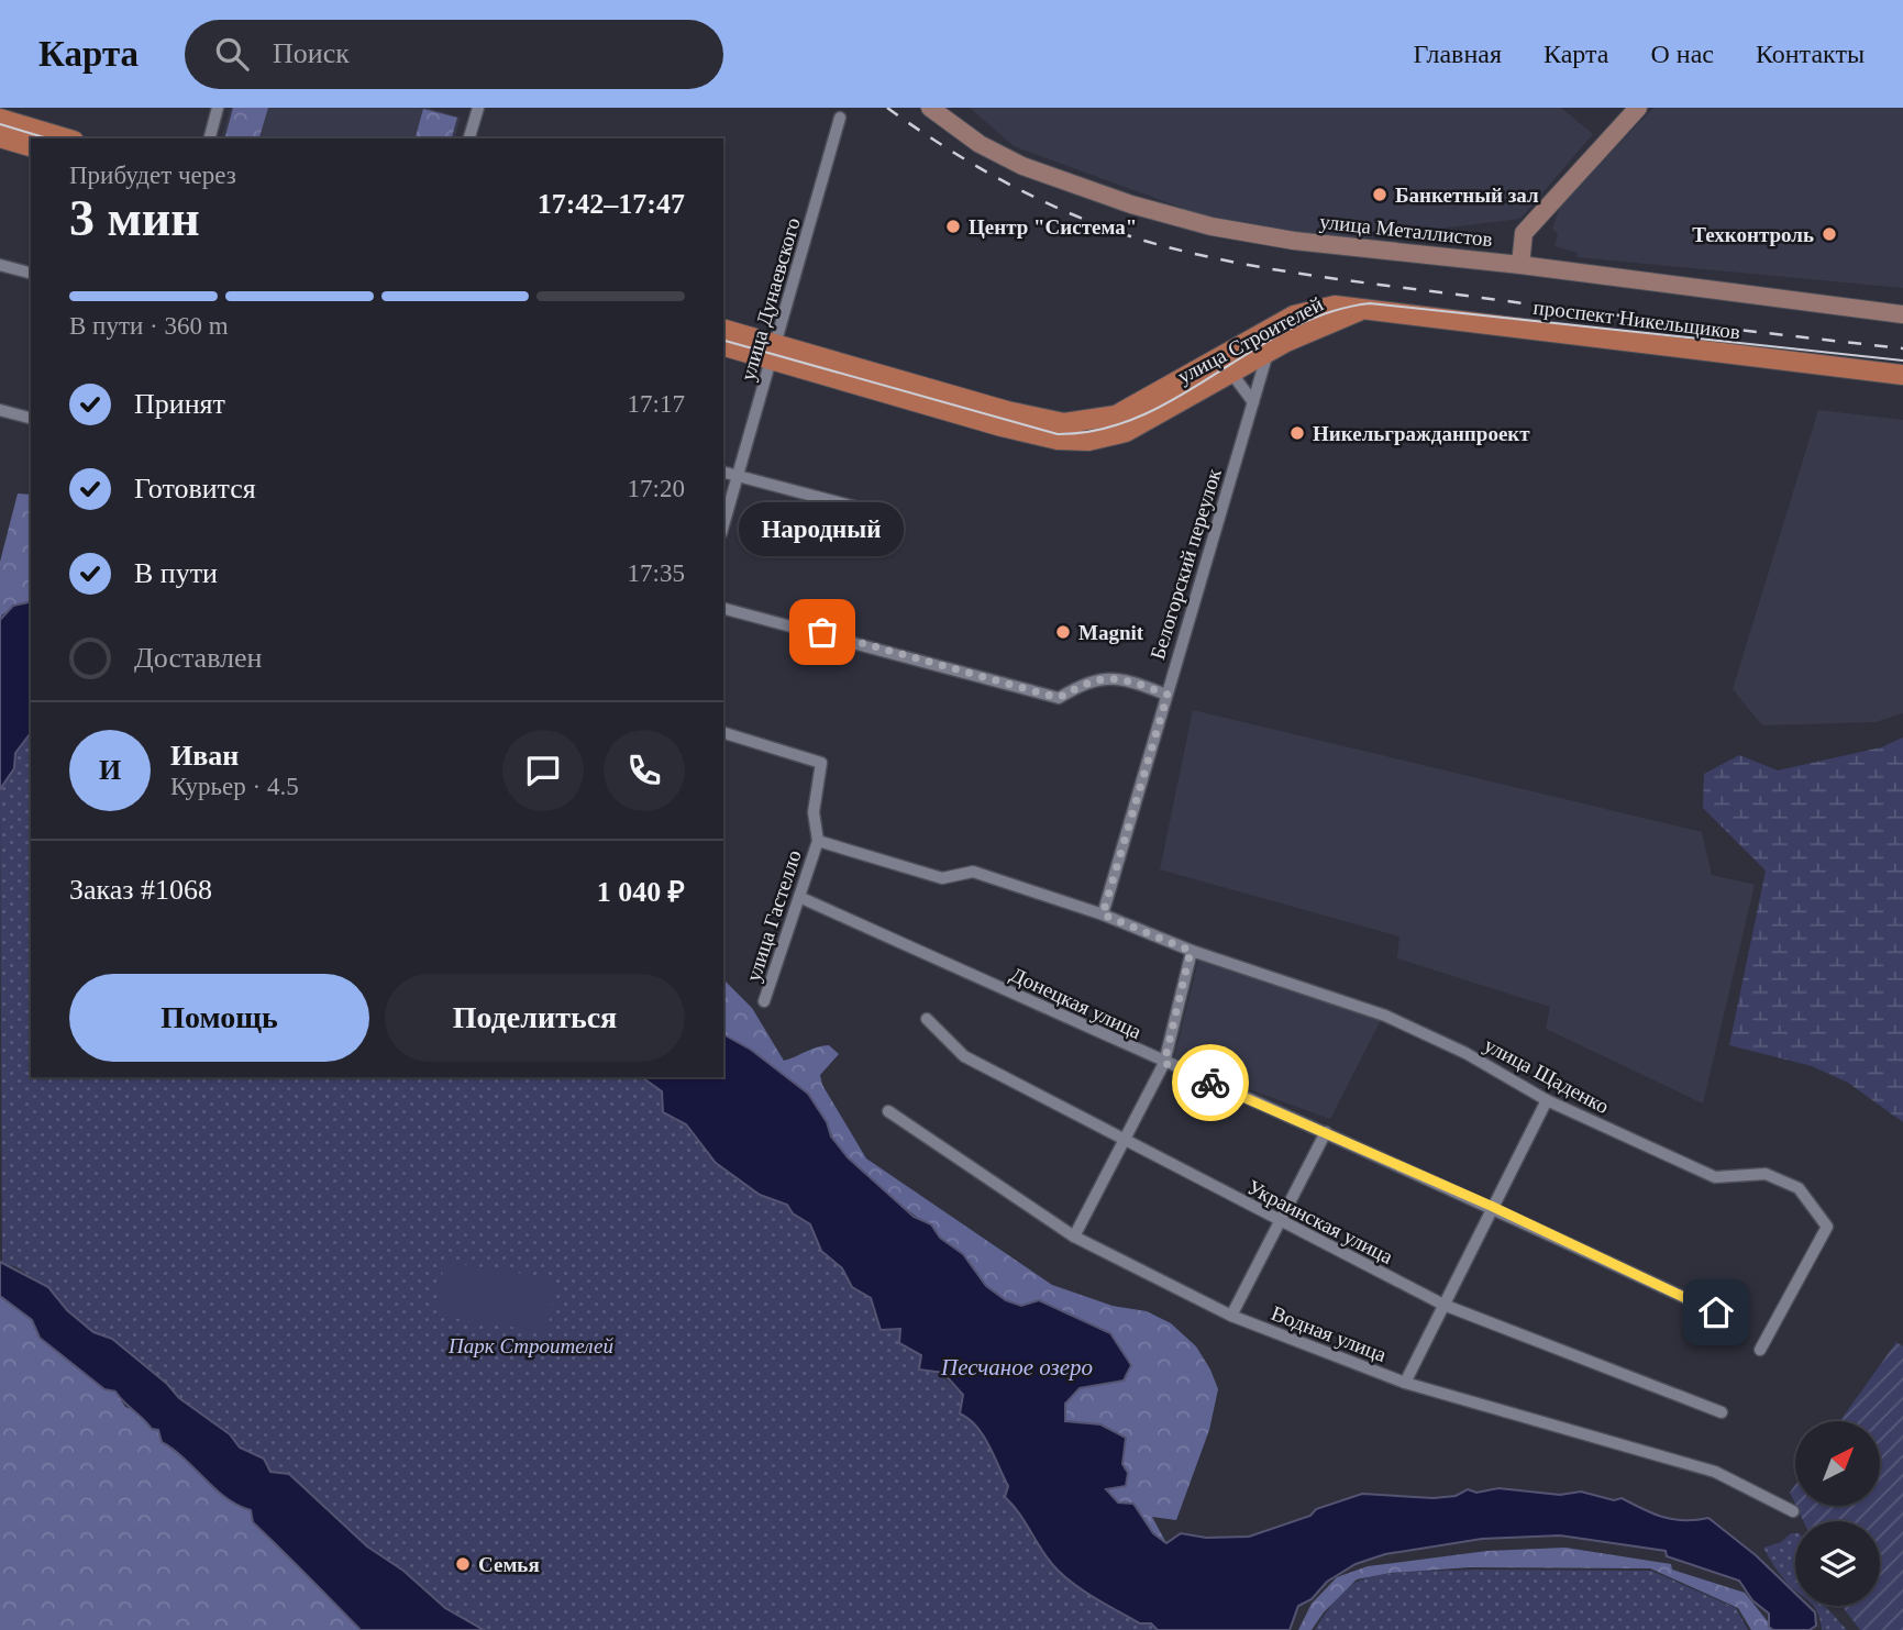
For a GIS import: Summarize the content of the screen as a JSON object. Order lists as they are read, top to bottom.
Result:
{
  "streets": {
    "main road": ["улица Металлистов", "проспект Никельщиков", "улица Строителей"],
    "street": [
      "улица Дунаевского",
      "Белогорский переулок",
      "улица Гастелло",
      "Донецкая улица",
      "улица Щаденко",
      "Украинская улица",
      "Водная улица"
    ]
  },
  "crossings": [
    ["улица Дунаевского", "улица Строителей"],
    ["проспект Никельщиков", "улица Строителей"],
    ["улица Строителей", "Белогорский переулок"],
    ["Белогорский переулок", "улица Щаденко"],
    ["улица Гастелло", "Донецкая улица"],
    ["улица Гастелло", "улица Щаденко"]
  ],
  "water": ["Песчаное озеро"],
  "parks": ["Парк Строителей"],
  "places": [
    "Банкетный зал",
    "Центр \"Система\"",
    "Техконтроль",
    "Никельгражданпроект",
    "Народный",
    "Magnit",
    "Семья"
  ],
  "north": "top right",
  "page": {
    "header": "Карта",
    "search": "Поиск",
    "nav": [
      "Главная",
      "Карта",
      "О нас",
      "Контакты"
    ],
    "heading": ["3 мин", "Прибудет через", "17:42–17:47"],
    "panel": [
      "Иван",
      "Курьер · 4.5",
      "Заказ #1068",
      "1 040 ₽"
    ],
    "bar": "В пути · 360 m",
    "list": [
      ["Принят", "17:17"],
      ["Готовится", "17:20"],
      ["В пути", "17:35"],
      "Доставлен"
    ],
    "bubble": "Народный",
    "round": "И",
    "buttons": ["Помощь", "Поделиться"]
  }
}
